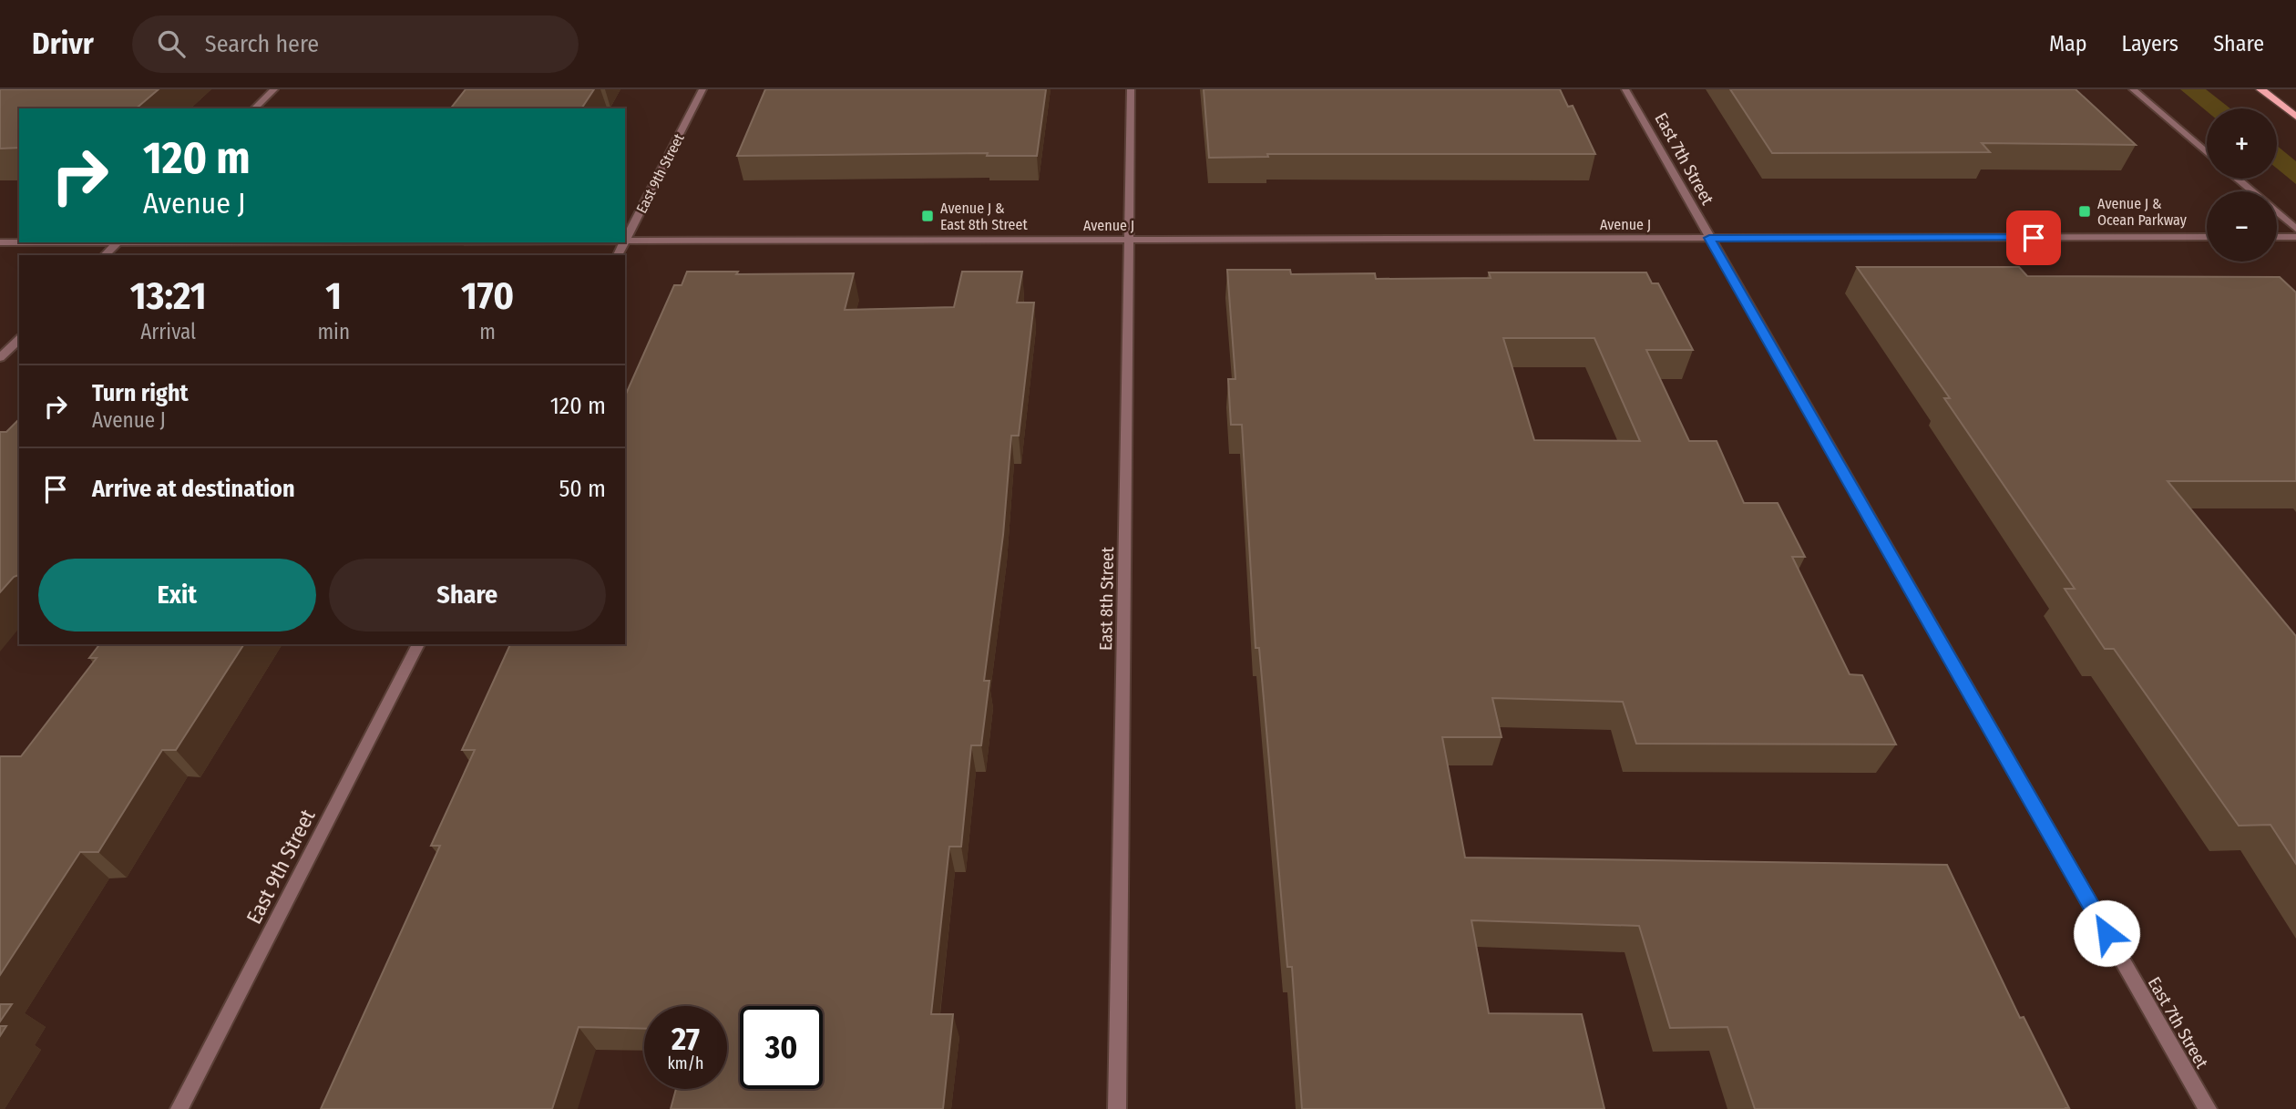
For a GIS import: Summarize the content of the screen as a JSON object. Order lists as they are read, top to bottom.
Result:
{
  "streets": {
    "street": [
      "East 7th Street",
      "East 9th Street",
      "Avenue J",
      "East 8th Street"
    ]
  },
  "crossings": [
    ["East 7th Street", "Avenue J"],
    ["East 9th Street", "Avenue J"],
    ["Avenue J", "East 8th Street"]
  ],
  "places": {
    "transit": ["Avenue J & Ocean Parkway", "Avenue J & East 8th Street"]
  },
  "page": {
    "header": "Drivr",
    "search": "Search here",
    "nav": ["Map", "Layers", "Share"],
    "map_buttons": ["+", "−"],
    "turn": ["120 m", "Avenue J"],
    "eta": [
      "13:21",
      "Arrival",
      "1",
      "min",
      "170",
      "m"
    ],
    "list": [
      {
        "name": "Turn right",
        "note": "Avenue J",
        "value": "120 m"
      },
      {
        "name": "Arrive at destination",
        "value": "50 m"
      }
    ],
    "buttons": ["Exit", "Share"],
    "speed": "27 km/h",
    "limit": "30"
  }
}
